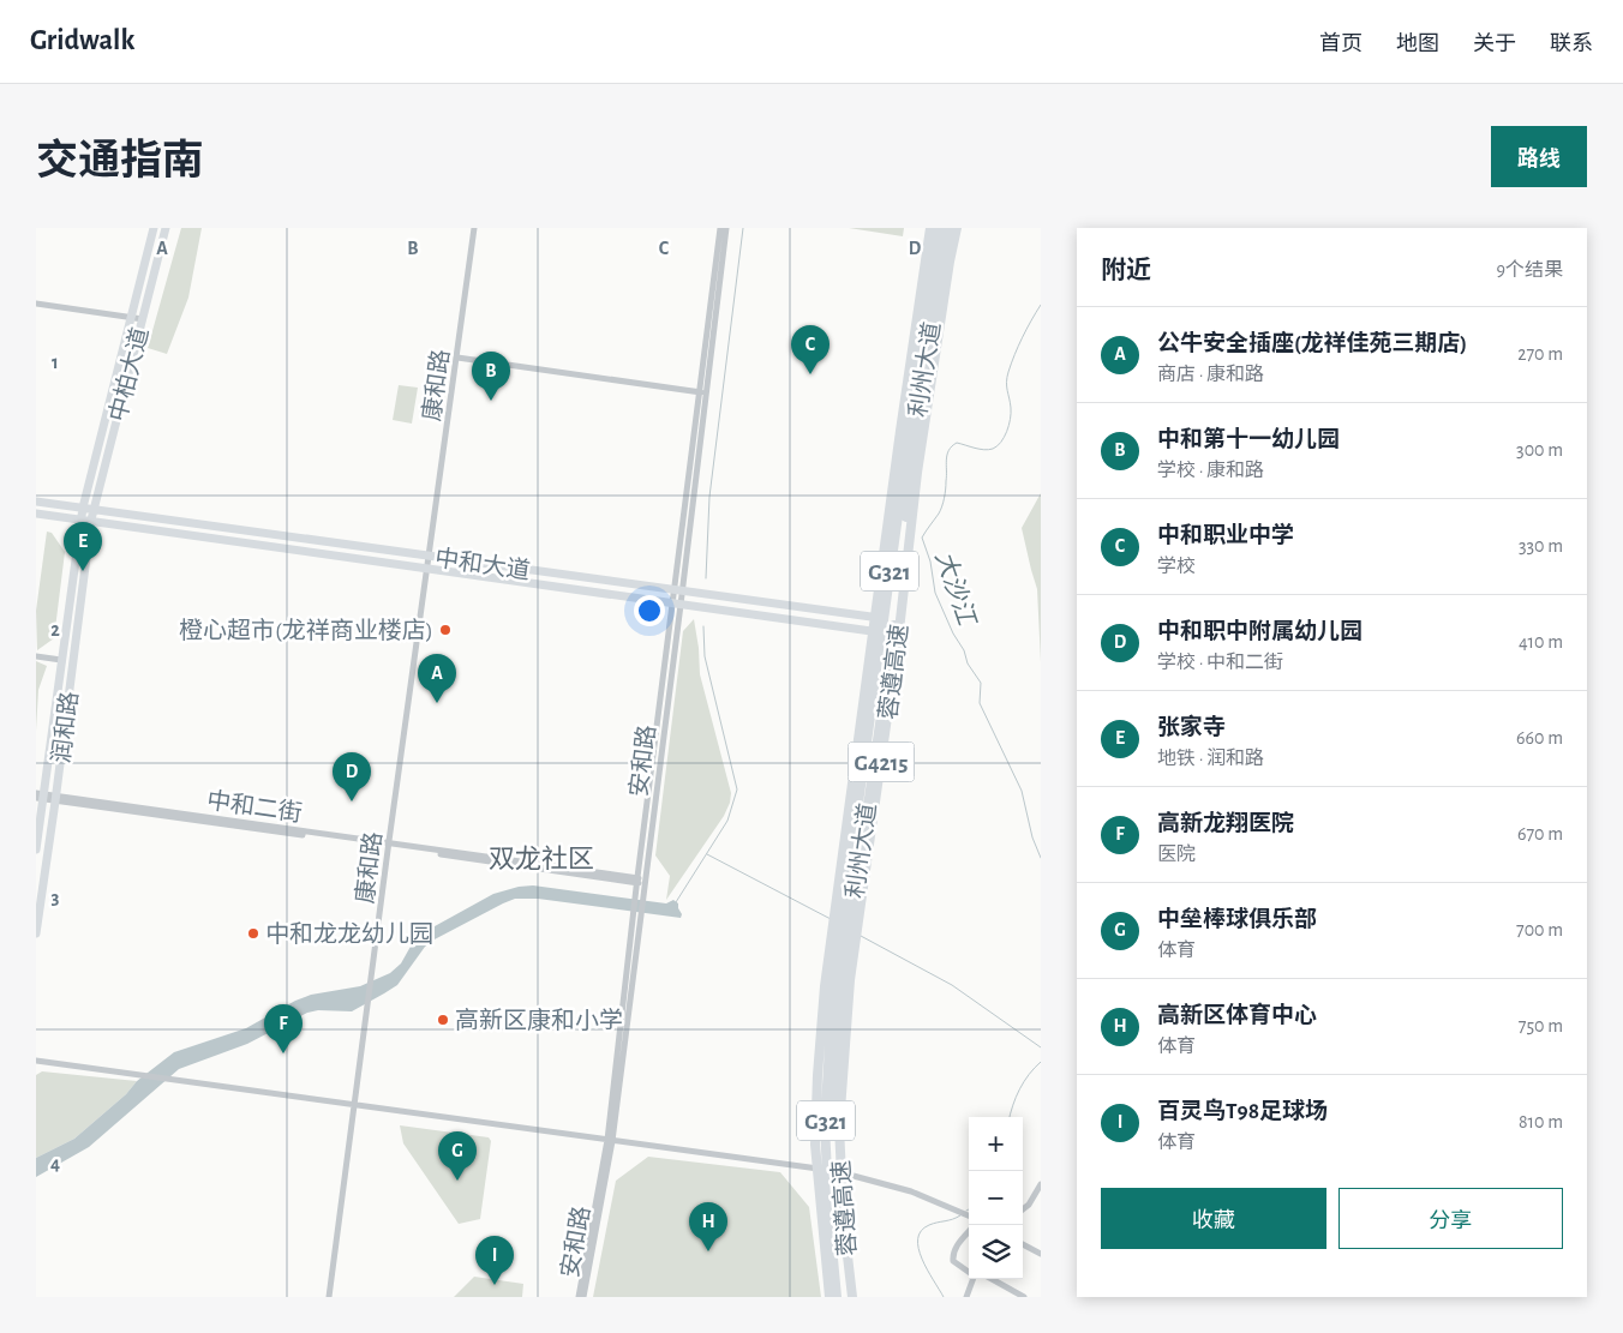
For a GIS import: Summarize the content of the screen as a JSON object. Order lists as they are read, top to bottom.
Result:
{
  "streets": {
    "highway": [
      "利州大道",
      "G321",
      "蓉遵高速",
      "G4215"
    ],
    "main road": ["中柏大道", "中和大道", "润和路"],
    "street": ["康和路", "安和路", "中和二街"]
  },
  "crossings": [
    ["利州大道", "中和大道"],
    ["中柏大道", "中和大道"],
    ["中柏大道", "润和路"],
    ["康和路", "中和大道"],
    ["康和路", "中和二街"],
    ["中和大道", "润和路"],
    ["中和大道", "安和路"],
    ["润和路", "中和二街"],
    ["安和路", "中和二街"]
  ],
  "districts": ["双龙社区"],
  "water": ["大沙江"],
  "places": ["橙心超市(龙祥商业楼店)", "中和龙龙幼儿园", "高新区康和小学"],
  "page": {
    "header": "Gridwalk",
    "nav": [
      "首页",
      "地图",
      "关于",
      "联系"
    ],
    "title": "交通指南",
    "buttons": [
      "路线",
      ["收藏", "分享"]
    ],
    "heading": ["附近", "9个结果"],
    "list": [
      {
        "mark": "A",
        "name": "公牛安全插座(龙祥佳苑三期店)",
        "note": "商店 · 康和路",
        "value": "270 m"
      },
      {
        "mark": "B",
        "name": "中和第十一幼儿园",
        "note": "学校 · 康和路",
        "value": "300 m"
      },
      {
        "mark": "C",
        "name": "中和职业中学",
        "note": "学校",
        "value": "330 m"
      },
      {
        "mark": "D",
        "name": "中和职中附属幼儿园",
        "note": "学校 · 中和二街",
        "value": "410 m"
      },
      {
        "mark": "E",
        "name": "张家寺",
        "note": "地铁 · 润和路",
        "value": "660 m"
      },
      {
        "mark": "F",
        "name": "高新龙翔医院",
        "note": "医院",
        "value": "670 m"
      },
      {
        "mark": "G",
        "name": "中垒棒球俱乐部",
        "note": "体育",
        "value": "700 m"
      },
      {
        "mark": "H",
        "name": "高新区体育中心",
        "note": "体育",
        "value": "750 m"
      },
      {
        "mark": "I",
        "name": "百灵鸟T98足球场",
        "note": "体育",
        "value": "810 m"
      }
    ],
    "pins": [
      "C",
      "B",
      "E",
      "A",
      "D",
      "F",
      "G",
      "H",
      "I"
    ],
    "map_buttons": ["+", "−"]
  },
  "grid": {
    "columns": [
      "A",
      "B",
      "C",
      "D"
    ],
    "rows": [
      "1",
      "2",
      "3",
      "4"
    ]
  }
}
